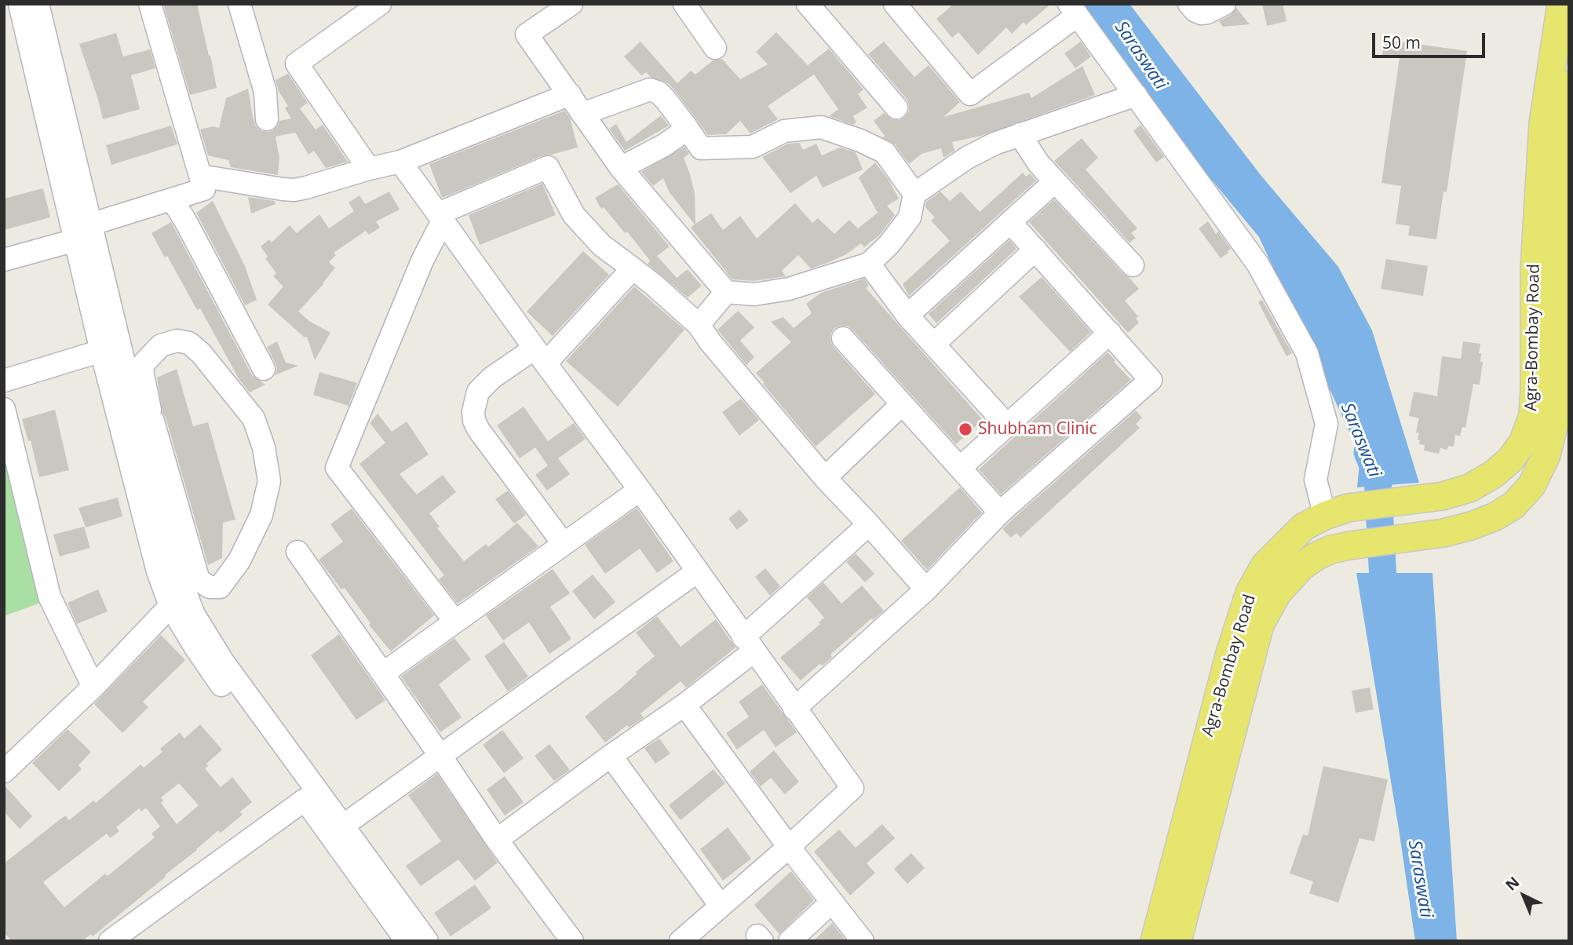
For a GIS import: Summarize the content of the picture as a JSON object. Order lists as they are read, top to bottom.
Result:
{
  "streets": {
    "main road": ["Agra-Bombay Road"]
  },
  "water": ["Saraswati"],
  "places": ["Shubham Clinic"],
  "scale_bar": "50 m",
  "north": "top left"
}
